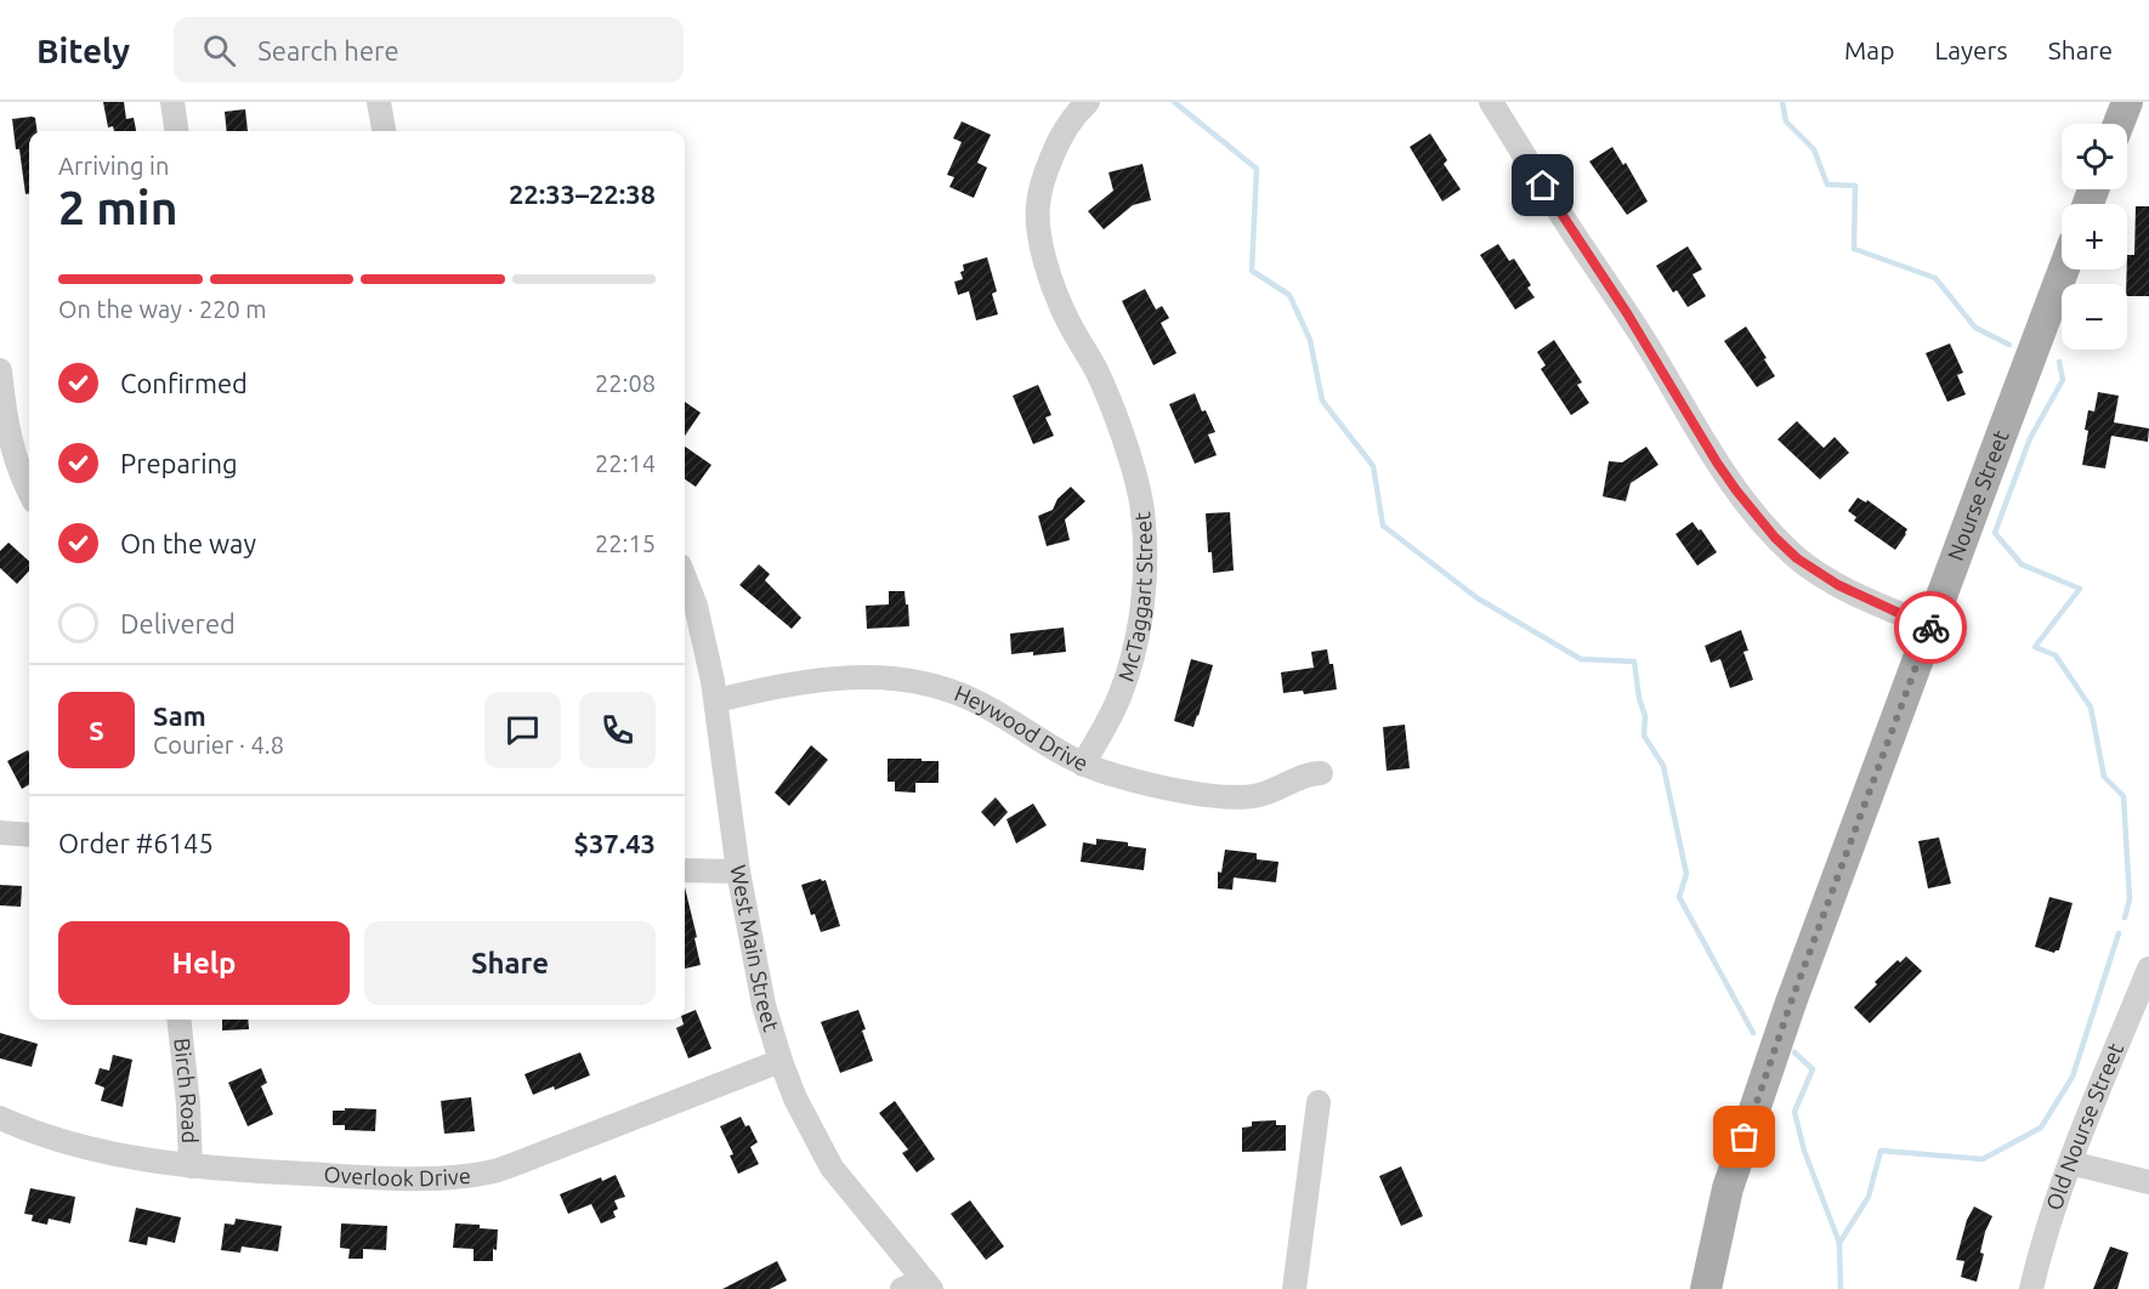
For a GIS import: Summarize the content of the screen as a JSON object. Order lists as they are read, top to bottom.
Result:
{
  "streets": {
    "main road": ["Nourse Street"],
    "street": [
      "McTaggart Street",
      "Heywood Drive",
      "West Main Street",
      "Birch Road",
      "Old Nourse Street",
      "Overlook Drive"
    ]
  },
  "crossings": [
    ["McTaggart Street", "Heywood Drive"],
    ["Heywood Drive", "West Main Street"],
    ["West Main Street", "Overlook Drive"],
    ["Birch Road", "Overlook Drive"]
  ],
  "page": {
    "header": "Bitely",
    "search": "Search here",
    "nav": ["Map", "Layers", "Share"],
    "map_buttons": ["+", "−"],
    "heading": ["2 min", "Arriving in", "22:33–22:38"],
    "panel": [
      "Sam",
      "Courier · 4.8",
      "Order #6145",
      "$37.43"
    ],
    "bar": "On the way · 220 m",
    "list": [
      ["Confirmed", "22:08"],
      ["Preparing", "22:14"],
      ["On the way", "22:15"],
      "Delivered"
    ],
    "round": "S",
    "buttons": ["Help", "Share"]
  }
}
